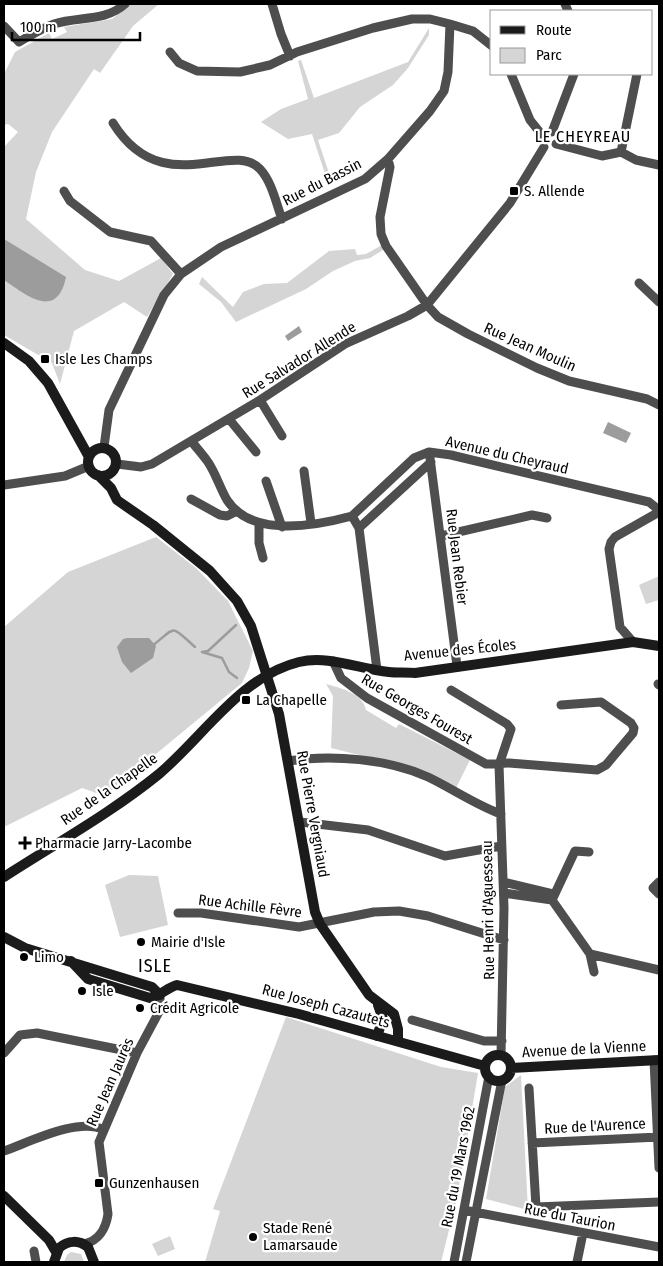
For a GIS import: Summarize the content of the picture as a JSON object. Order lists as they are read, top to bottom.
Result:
{
  "streets": {
    "street": [
      "Rue du Bassin",
      "Rue Jean Moulin",
      "Rue Salvador Allende",
      "Avenue du Cheyraud",
      "Rue Jean Rebier",
      "Avenue des Écoles",
      "Rue Georges Fourest",
      "Rue de la Chapelle",
      "Rue Pierre Vergniaud",
      "Rue Achille Fèvre",
      "Rue Henri d'Aguesseau",
      "Rue Joseph Cazautets",
      "Avenue de la Vienne",
      "Rue Jean Jaurès",
      "Rue de l'Aurence",
      "Rue du 19 Mars 1962",
      "Rue du Taurion"
    ]
  },
  "crossings": [
    ["Rue du Bassin", "Rue Jean Moulin"],
    ["Rue du Bassin", "Rue Pierre Vergniaud"],
    ["Rue Jean Moulin", "Rue Salvador Allende"],
    ["Avenue du Cheyraud", "Rue Jean Rebier"],
    ["Rue Jean Rebier", "Avenue des Écoles"],
    ["Avenue des Écoles", "Rue Georges Fourest"],
    ["Avenue des Écoles", "Rue de la Chapelle"],
    ["Avenue des Écoles", "Rue Pierre Vergniaud"],
    ["Rue Georges Fourest", "Rue Henri d'Aguesseau"],
    ["Rue de la Chapelle", "Rue Pierre Vergniaud"],
    ["Rue Pierre Vergniaud", "Rue Achille Fèvre"],
    ["Rue Achille Fèvre", "Rue Henri d'Aguesseau"],
    ["Rue Henri d'Aguesseau", "Rue Joseph Cazautets"],
    ["Rue Henri d'Aguesseau", "Avenue de la Vienne"],
    ["Rue Henri d'Aguesseau", "Rue du 19 Mars 1962"],
    ["Rue Joseph Cazautets", "Avenue de la Vienne"],
    ["Rue Joseph Cazautets", "Rue Jean Jaurès"],
    ["Rue Joseph Cazautets", "Rue du 19 Mars 1962"],
    ["Avenue de la Vienne", "Rue du 19 Mars 1962"],
    ["Rue du 19 Mars 1962", "Rue du Taurion"]
  ],
  "districts": ["LE CHEYREAU", "ISLE"],
  "places": {
    "transit": [
      "S. Allende",
      "Isle Les Champs",
      "La Chapelle",
      "Gunzenhausen"
    ],
    "health": ["Pharmacie Jarry-Lacombe"],
    "other": [
      "Mairie d'Isle",
      "Limo",
      "Isle",
      "Crédit Agricole",
      "Stade René Lamarsaude"
    ]
  },
  "legend": ["Route", "Parc"],
  "scale_bar": "100 m"
}
